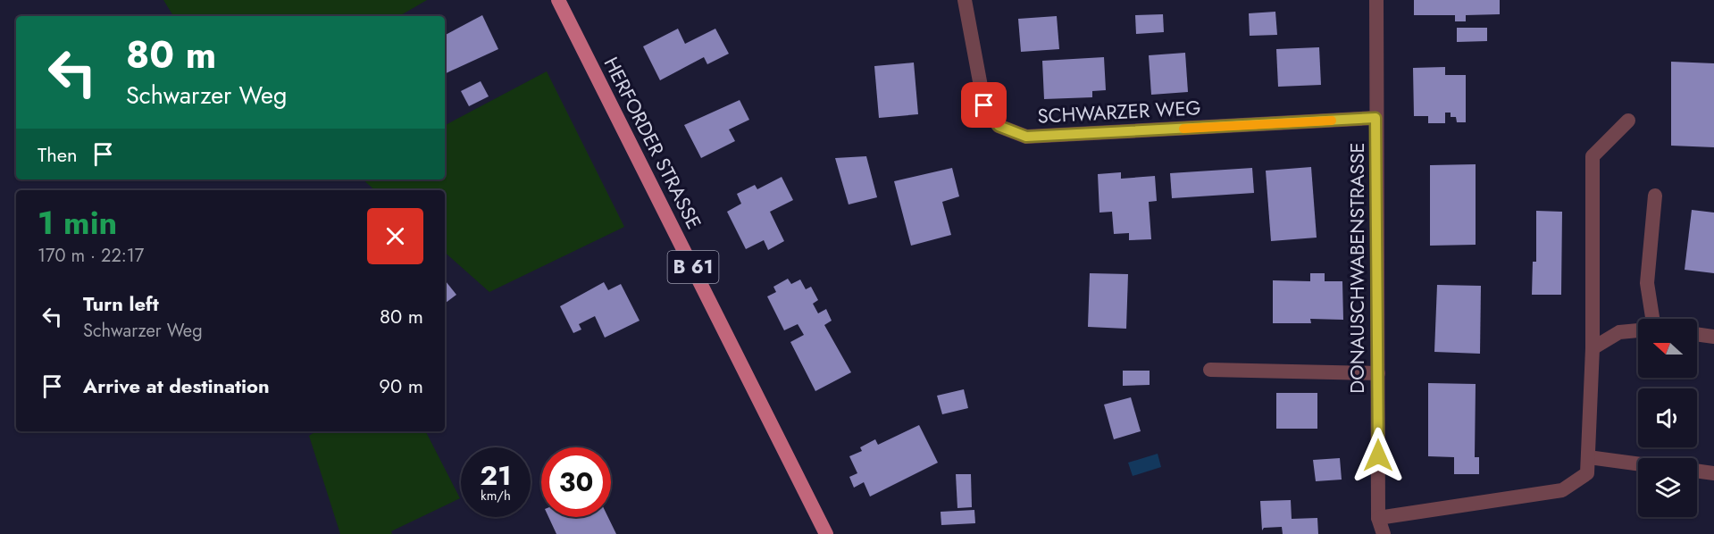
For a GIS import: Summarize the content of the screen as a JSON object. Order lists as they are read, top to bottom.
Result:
{
  "streets": {
    "main road": ["HERFORDER STRASSE", "B 61"],
    "street": ["SCHWARZER WEG", "DONAUSCHWABENSTRASSE"]
  },
  "crossings": [
    ["SCHWARZER WEG", "DONAUSCHWABENSTRASSE"]
  ],
  "north": "left",
  "page": {
    "turn": ["80 m", "Schwarzer Weg"],
    "then": "Then",
    "heading": ["1 min", "170 m · 22:17"],
    "list": [
      {
        "name": "Turn left",
        "note": "Schwarzer Weg",
        "value": "80 m"
      },
      {
        "name": "Arrive at destination",
        "value": "90 m"
      }
    ],
    "speed": "21 km/h",
    "limit": "30"
  }
}
